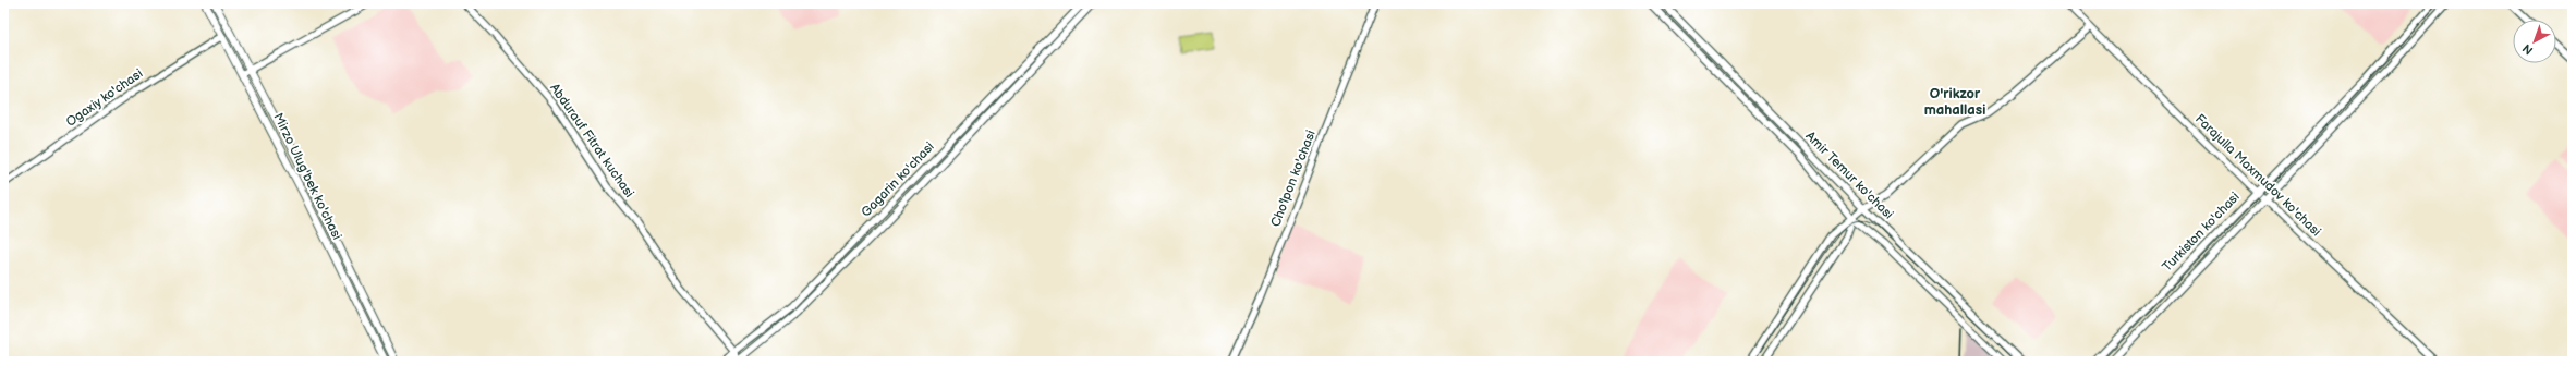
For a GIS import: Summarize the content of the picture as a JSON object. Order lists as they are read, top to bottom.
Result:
{
  "streets": {
    "main road": [
      "Ogaxiy ko'chasi",
      "Abdurauf Fitrat kuchasi",
      "Amir Temur ko'chasi",
      "Farajulla Maxmudov ko'chasi",
      "Mirzo Ulug'bek ko'chasi",
      "Cho'lpon ko'chasi",
      "Gagarin ko'chasi",
      "Turkiston ko'chasi"
    ]
  },
  "crossings": [
    ["Ogaxiy ko'chasi", "Mirzo Ulug'bek ko'chasi"],
    ["Abdurauf Fitrat kuchasi", "Gagarin ko'chasi"],
    ["Farajulla Maxmudov ko'chasi", "Turkiston ko'chasi"]
  ],
  "districts": ["O'rikzor mahallasi"],
  "north": "bottom left"
}
